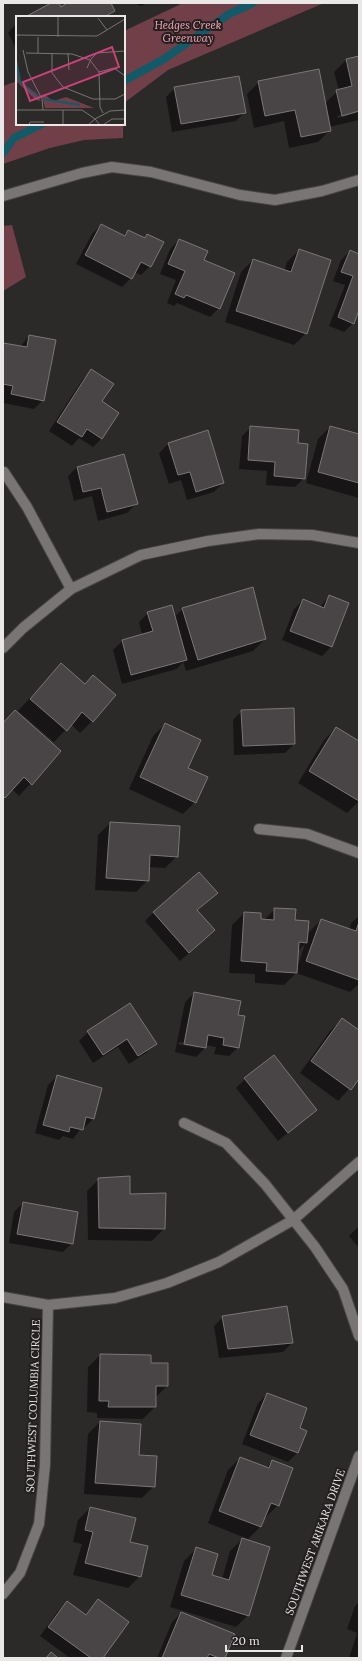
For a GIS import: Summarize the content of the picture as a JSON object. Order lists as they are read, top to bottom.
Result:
{
  "streets": {
    "street": ["SOUTHWEST COLUMBIA CIRCLE", "SOUTHWEST ARIKARA DRIVE"]
  },
  "parks": ["Hedges Creek Greenway"],
  "scale_bar": "20 m"
}
